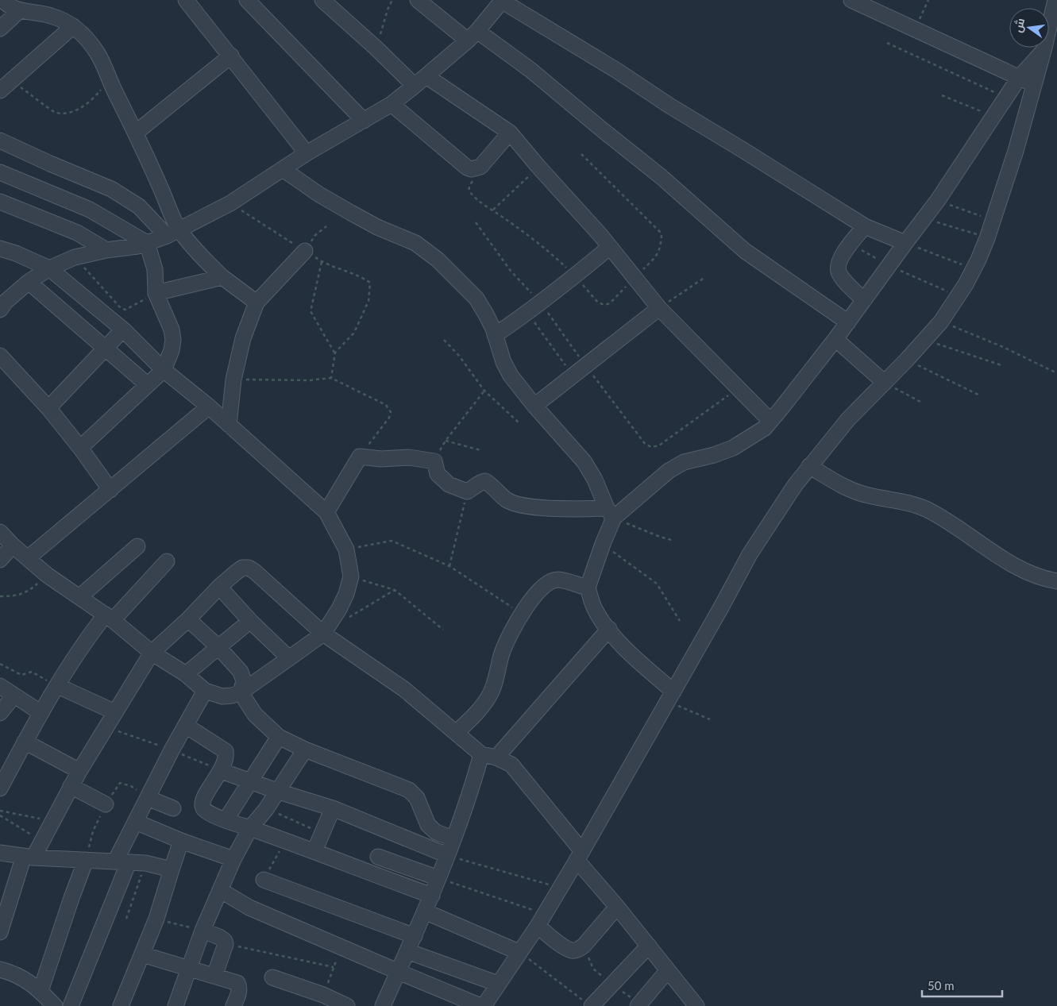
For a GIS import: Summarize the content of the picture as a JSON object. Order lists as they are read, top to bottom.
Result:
{
  "scale_bar": "50 m",
  "north": "left"
}
